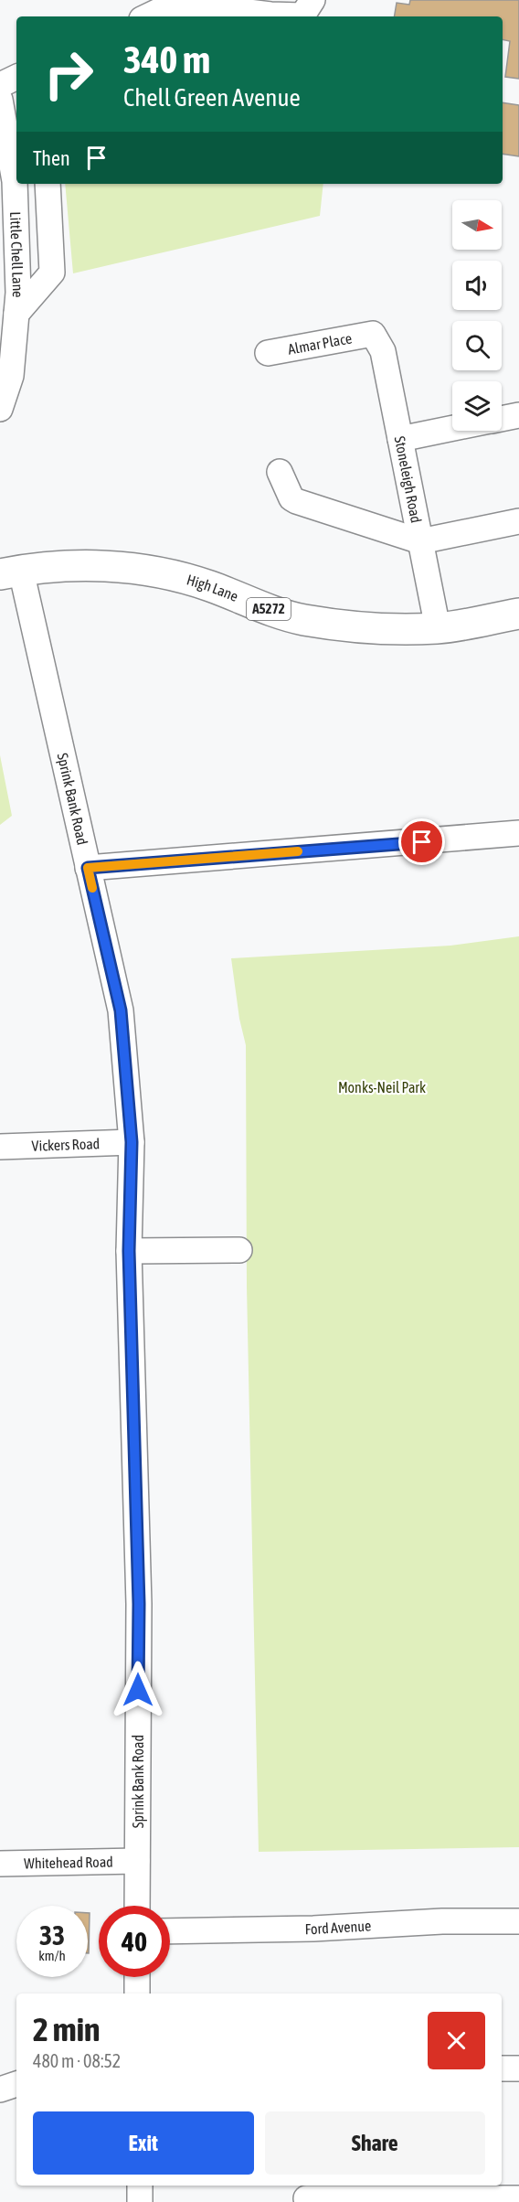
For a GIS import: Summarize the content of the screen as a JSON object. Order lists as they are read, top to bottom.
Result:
{
  "streets": {
    "main road": ["High Lane", "A5272"],
    "street": [
      "Little Chell Lane",
      "Almar Place",
      "Stoneleigh Road",
      "Sprink Bank Road",
      "Vickers Road",
      "Whitehead Road",
      "Ford Avenue"
    ]
  },
  "crossings": [
    ["Almar Place", "Stoneleigh Road"],
    ["Stoneleigh Road", "High Lane"],
    ["High Lane", "Sprink Bank Road"],
    ["Sprink Bank Road", "Vickers Road"],
    ["Sprink Bank Road", "Whitehead Road"]
  ],
  "parks": ["Monks-Neil Park"],
  "north": "right",
  "page": {
    "turn": ["340 m", "Chell Green Avenue"],
    "then": "Then",
    "speed": "33 km/h",
    "limit": "40",
    "heading": ["2 min", "480 m · 08:52"],
    "buttons": ["Exit", "Share"]
  }
}
